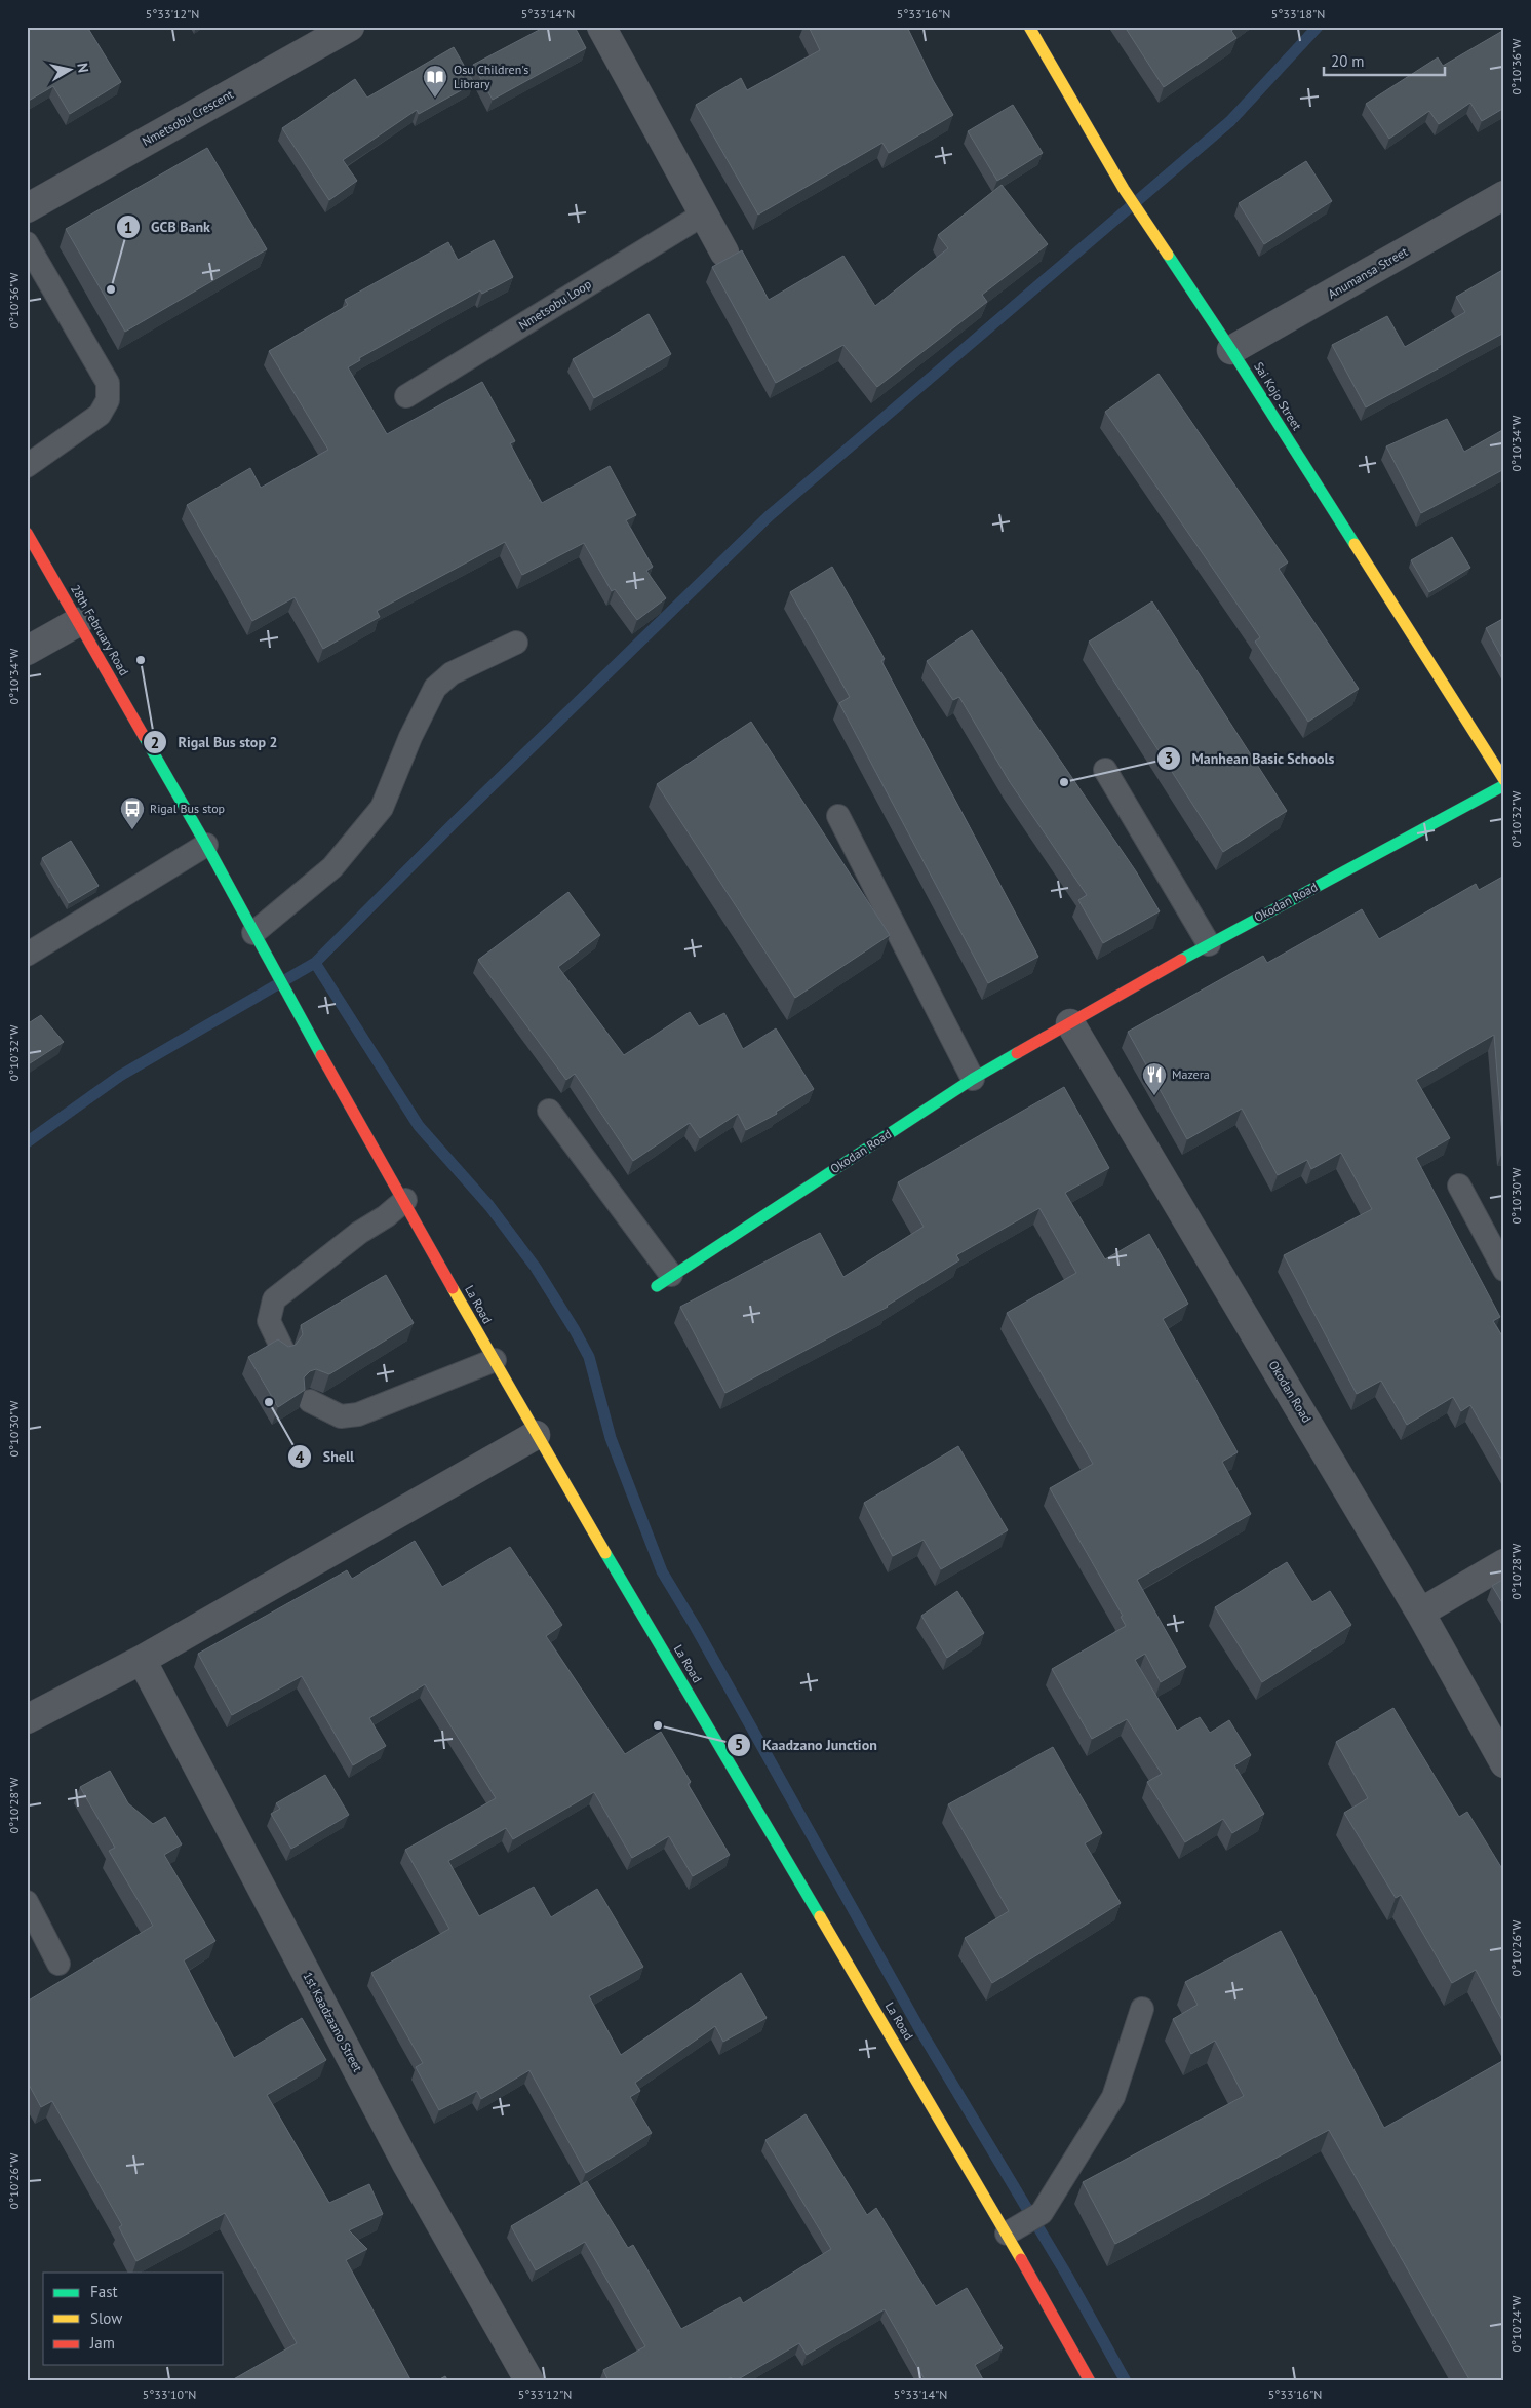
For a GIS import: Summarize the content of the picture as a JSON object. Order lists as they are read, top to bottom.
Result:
{
  "streets": {
    "main road": [
      "Sai Kojo Street",
      "28th February Road",
      "Okodan Road",
      "La Road"
    ],
    "street": ["Nmetsobu Crescent", "Anumansa Street", "1st Kaadzaano Street"],
    "lane": ["Nmetsobu Loop"]
  },
  "crossings": [
    ["Anumansa Street", "Sai Kojo Street"],
    ["28th February Road", "La Road"]
  ],
  "places": {
    "library": ["Osu Children's Library"],
    "other": [
      "GCB Bank",
      "Rigal Bus stop 2",
      "Manhean Basic Schools",
      "Shell",
      "Kaadzano Junction"
    ],
    "bus stop": ["Rigal Bus stop"],
    "restaurant": ["Mazera"]
  },
  "legend": ["Fast", "Slow", "Jam"],
  "scale_bar": "20 m",
  "north": "right",
  "coordinates": [
    "5°33'12\"N",
    "5°33'14\"N",
    "5°33'16\"N",
    "5°33'18\"N",
    "0°10'36\"W",
    "0°10'34\"W",
    "0°10'32\"W",
    "0°10'30\"W",
    "0°10'28\"W",
    "0°10'26\"W",
    "0°10'24\"W",
    "5°33'10\"N"
  ]
}
